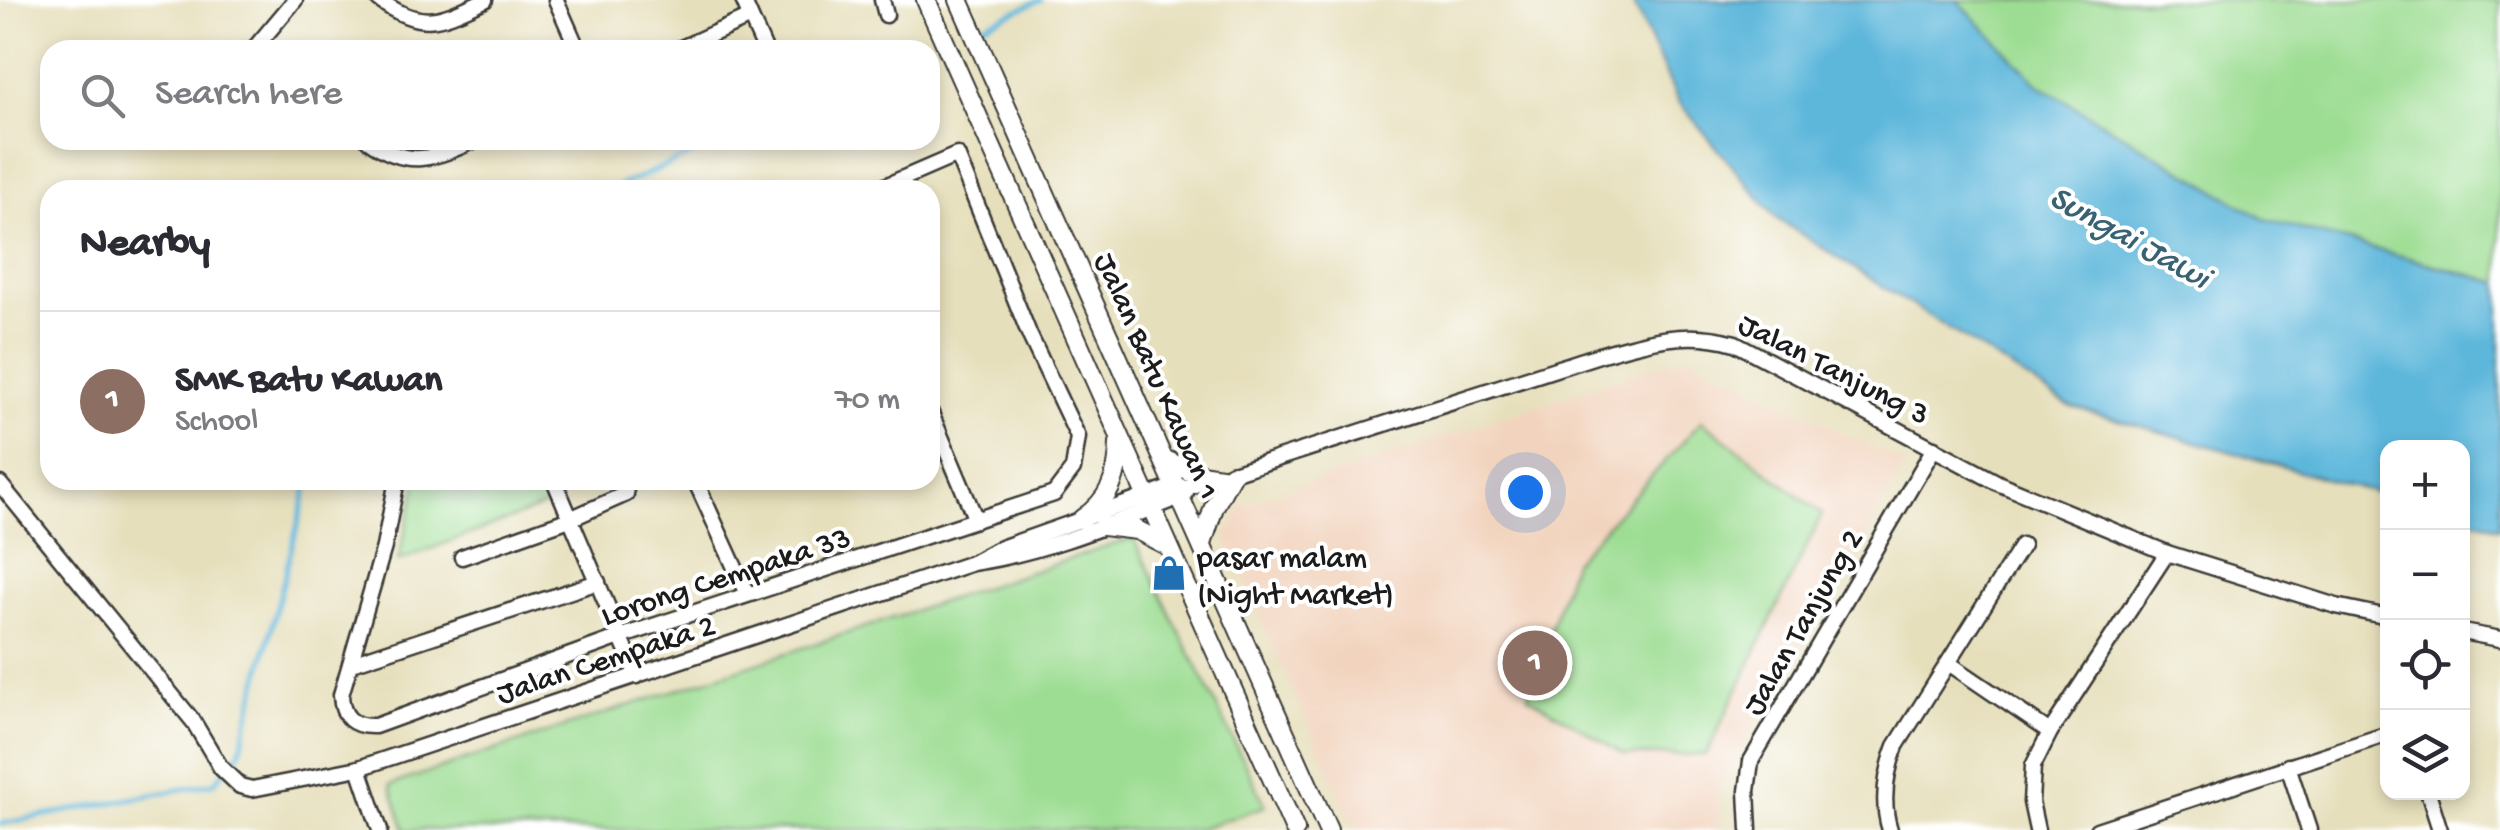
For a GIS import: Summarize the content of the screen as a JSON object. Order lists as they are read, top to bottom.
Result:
{
  "streets": {
    "street": [
      "Jalan Tanjung 3",
      "Jalan Batu Kawan 1",
      "Lorong Cempaka 33",
      "Jalan Tanjung 2",
      "Jalan Cempaka 2"
    ]
  },
  "crossings": [
    ["Jalan Tanjung 3", "Jalan Batu Kawan 1"],
    ["Jalan Tanjung 3", "Jalan Tanjung 2"],
    ["Jalan Tanjung 3", "Jalan Cempaka 2"],
    ["Jalan Batu Kawan 1", "Jalan Cempaka 2"]
  ],
  "water": ["Sungai Jawi"],
  "places": {
    "shop": ["pasar malam (Night Market)"]
  },
  "page": {
    "search": "Search here",
    "heading": "Nearby",
    "list": [
      {
        "mark": "1",
        "name": "SMK Batu Kawan",
        "note": "School",
        "value": "70 m"
      }
    ],
    "map_buttons": ["+", "−"],
    "pins": "1"
  }
}
